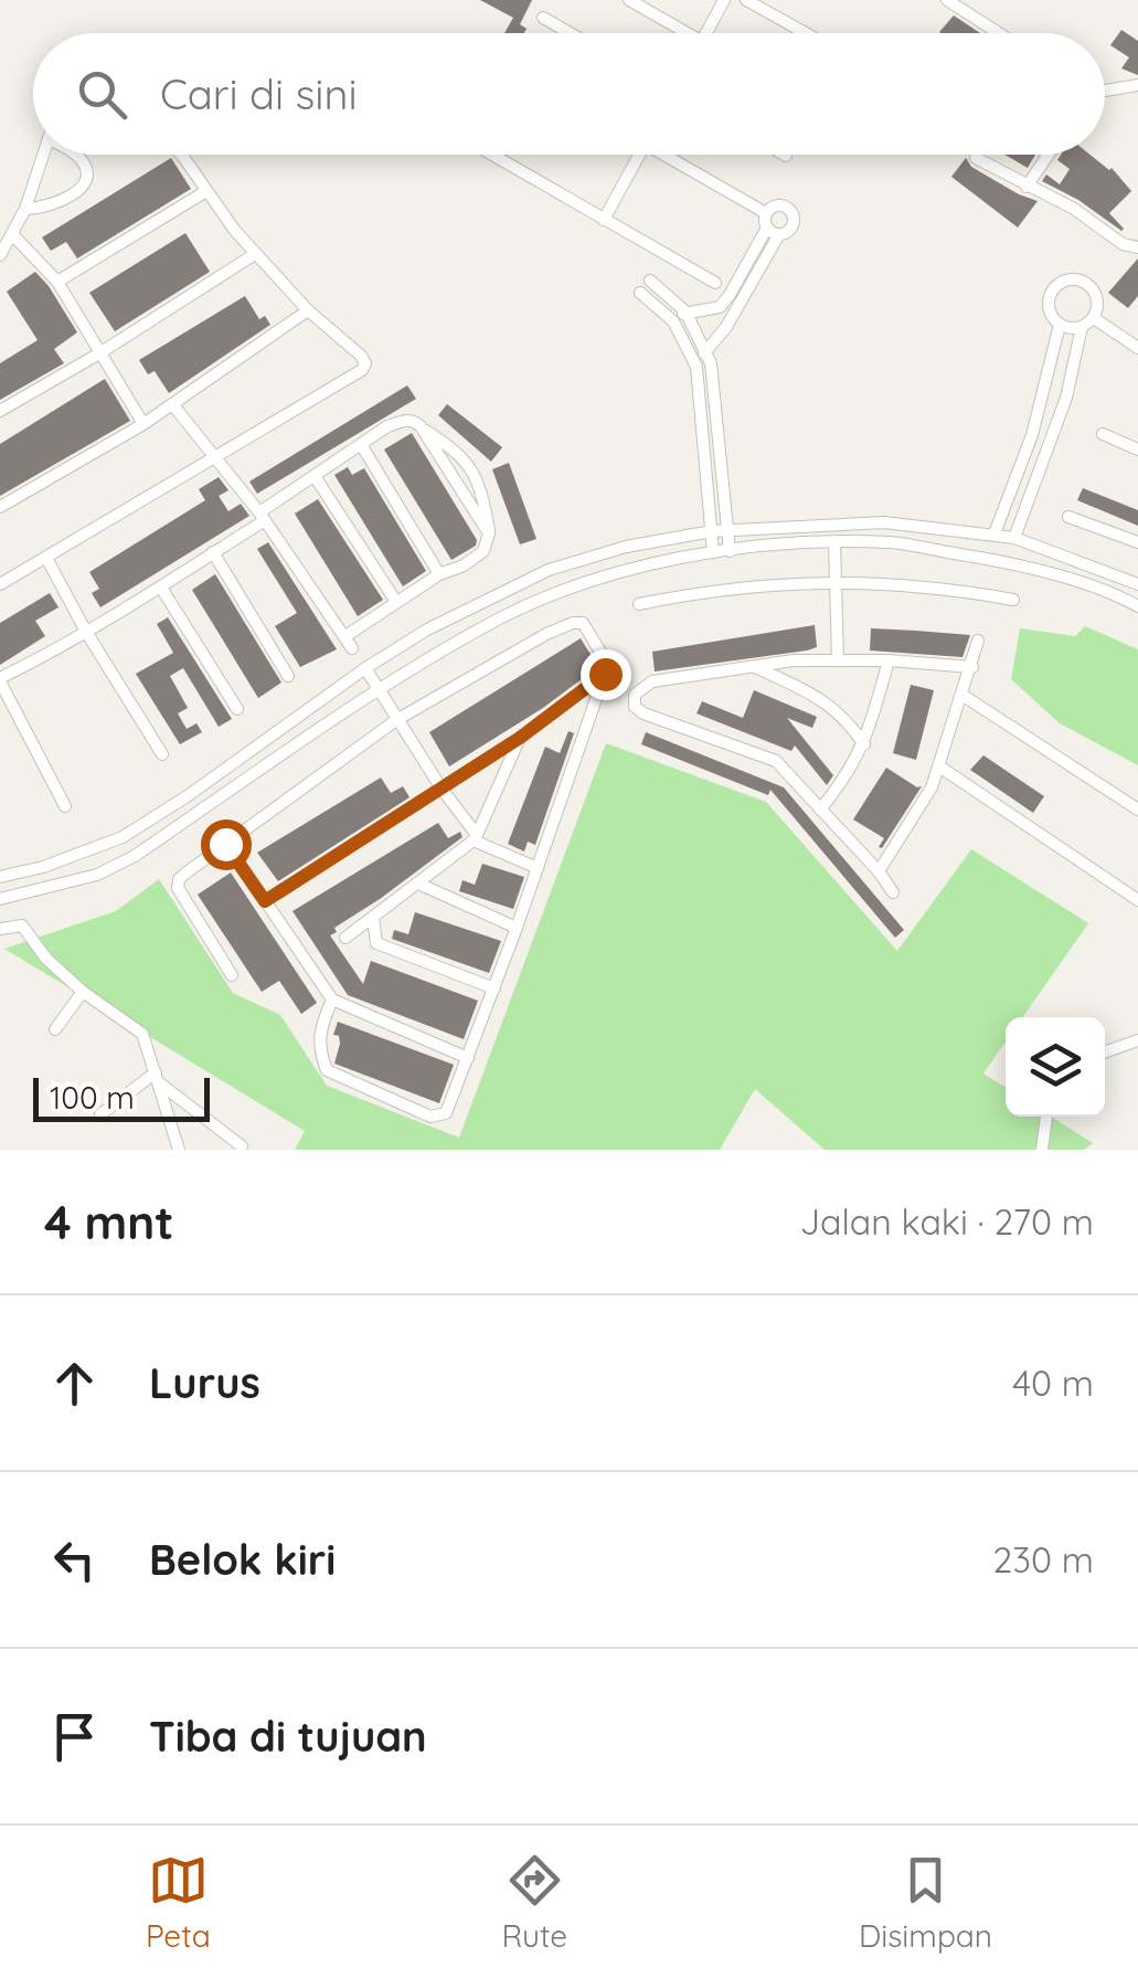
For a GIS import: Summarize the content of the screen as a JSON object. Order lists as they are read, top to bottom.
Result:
{
  "scale_bar": "100 m",
  "page": {
    "search": "Cari di sini",
    "scale": "100 m",
    "heading": ["4 mnt", "Jalan kaki · 270 m"],
    "list": [
      ["Lurus", "40 m"],
      ["Belok kiri", "230 m"],
      "Tiba di tujuan"
    ],
    "nav": ["Peta", "Rute", "Disimpan"]
  }
}
